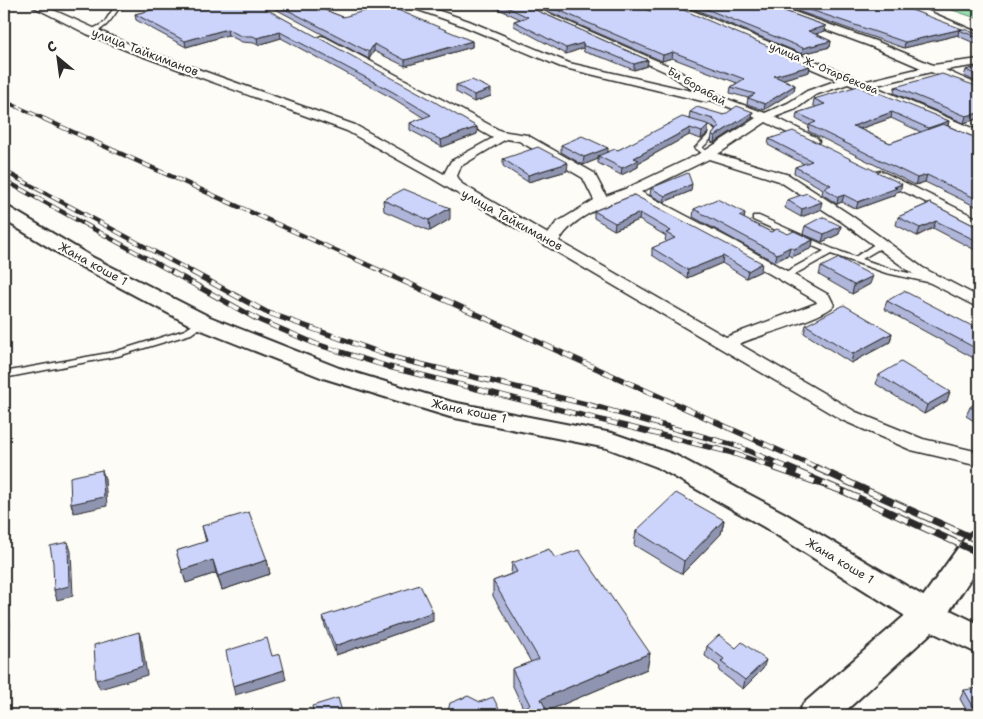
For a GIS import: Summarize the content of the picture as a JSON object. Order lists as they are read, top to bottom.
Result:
{
  "streets": {
    "street": [
      "улица Тайкиманов",
      "улица Ж. Отарбекова",
      "Би борабай",
      "Жана коше 1"
    ]
  },
  "north": "top left"
}
